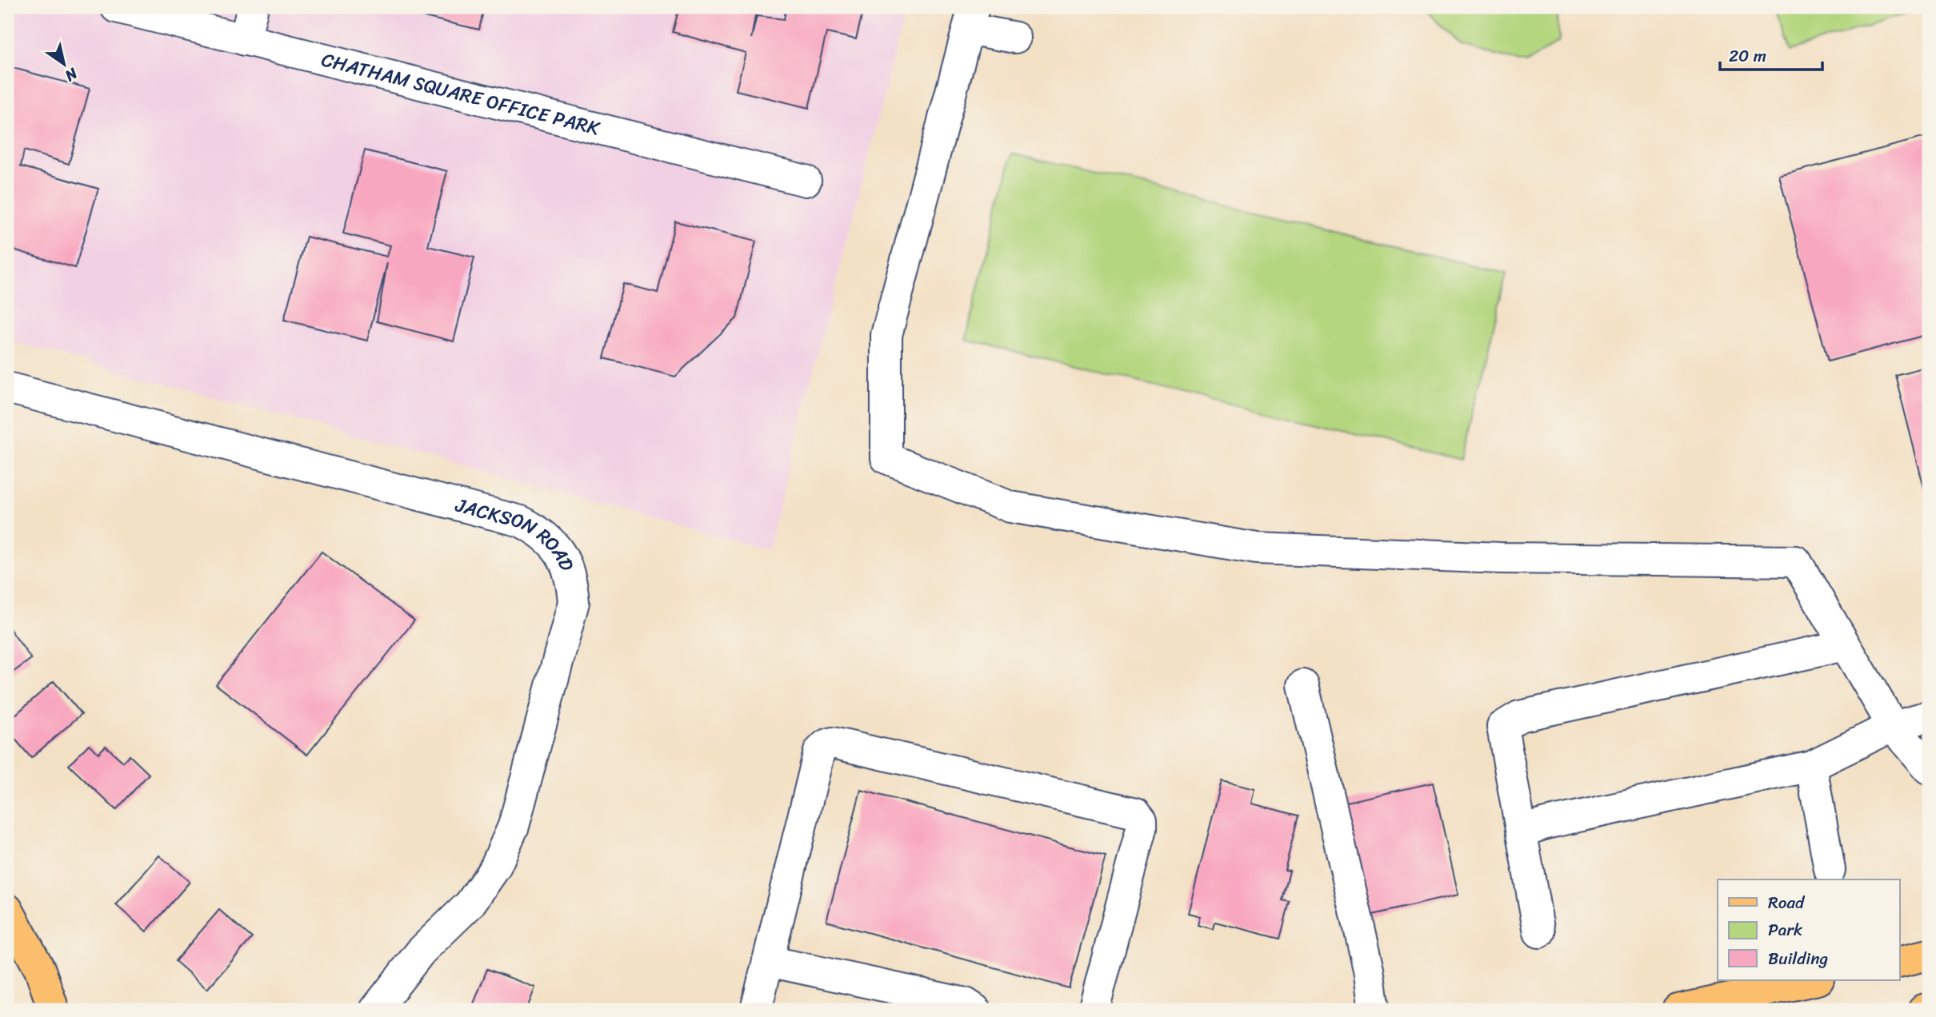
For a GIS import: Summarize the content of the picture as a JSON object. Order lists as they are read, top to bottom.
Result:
{
  "streets": {
    "street": ["CHATHAM SQUARE OFFICE PARK", "JACKSON ROAD"]
  },
  "legend": ["Road", "Park", "Building"],
  "scale_bar": "20 m",
  "north": "bottom right"
}
